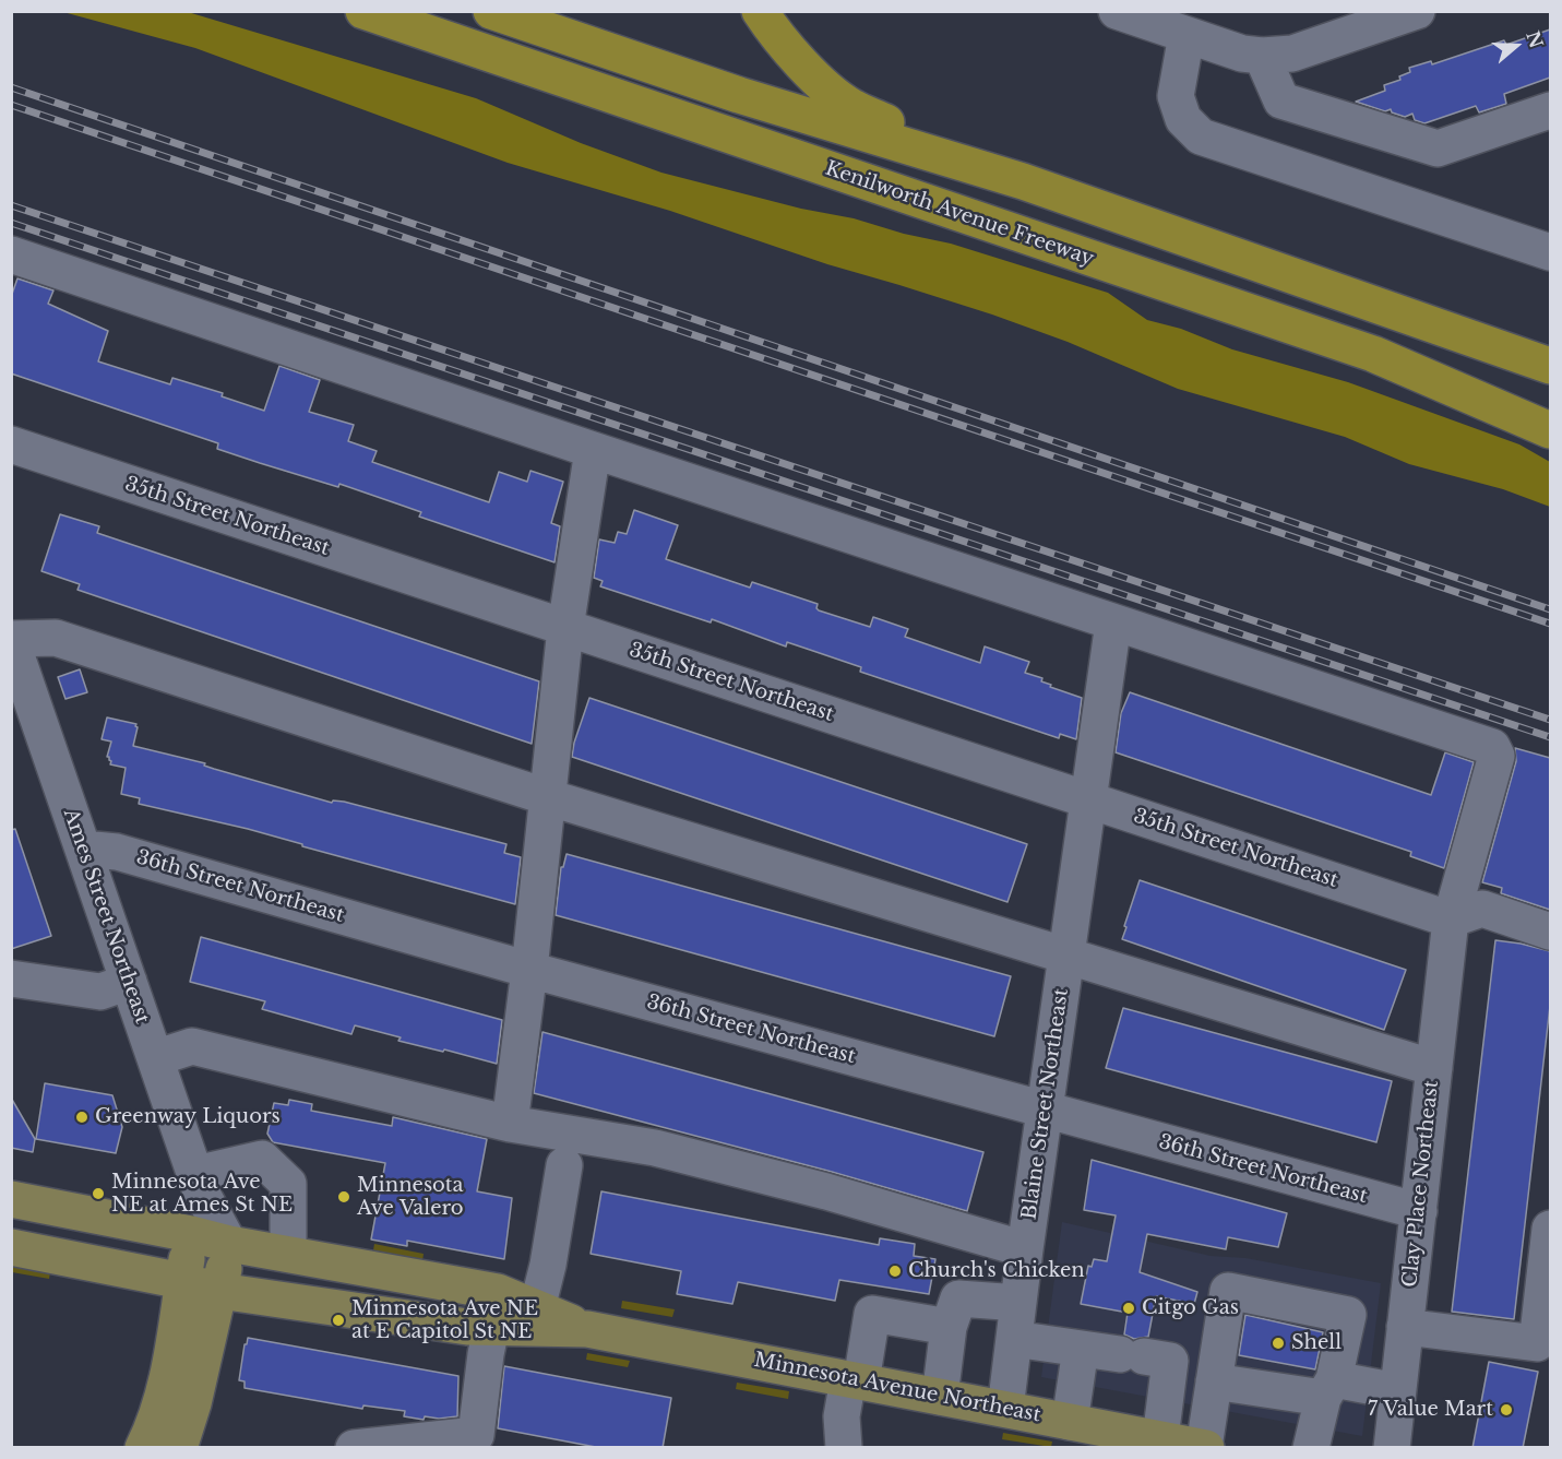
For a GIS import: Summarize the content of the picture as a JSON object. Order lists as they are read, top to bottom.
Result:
{
  "streets": {
    "highway": ["Kenilworth Avenue Freeway"],
    "main road": ["Minnesota Avenue Northeast"],
    "street": [
      "35th Street Northeast",
      "36th Street Northeast",
      "Ames Street Northeast",
      "Blaine Street Northeast",
      "Clay Place Northeast"
    ]
  },
  "crossings": [
    ["35th Street Northeast", "Blaine Street Northeast"],
    ["35th Street Northeast", "Clay Place Northeast"],
    ["36th Street Northeast", "Ames Street Northeast"],
    ["36th Street Northeast", "Blaine Street Northeast"],
    ["36th Street Northeast", "Clay Place Northeast"],
    ["Ames Street Northeast", "Minnesota Avenue Northeast"],
    ["Blaine Street Northeast", "Clay Place Northeast"],
    ["Blaine Street Northeast", "Minnesota Avenue Northeast"]
  ],
  "places": [
    "Greenway Liquors",
    "Minnesota Ave NE at Ames St NE",
    "Minnesota Ave Valero",
    "Church's Chicken",
    "Citgo Gas",
    "Minnesota Ave NE at E Capitol St NE",
    "Shell",
    "7 Value Mart"
  ],
  "north": "right"
}
